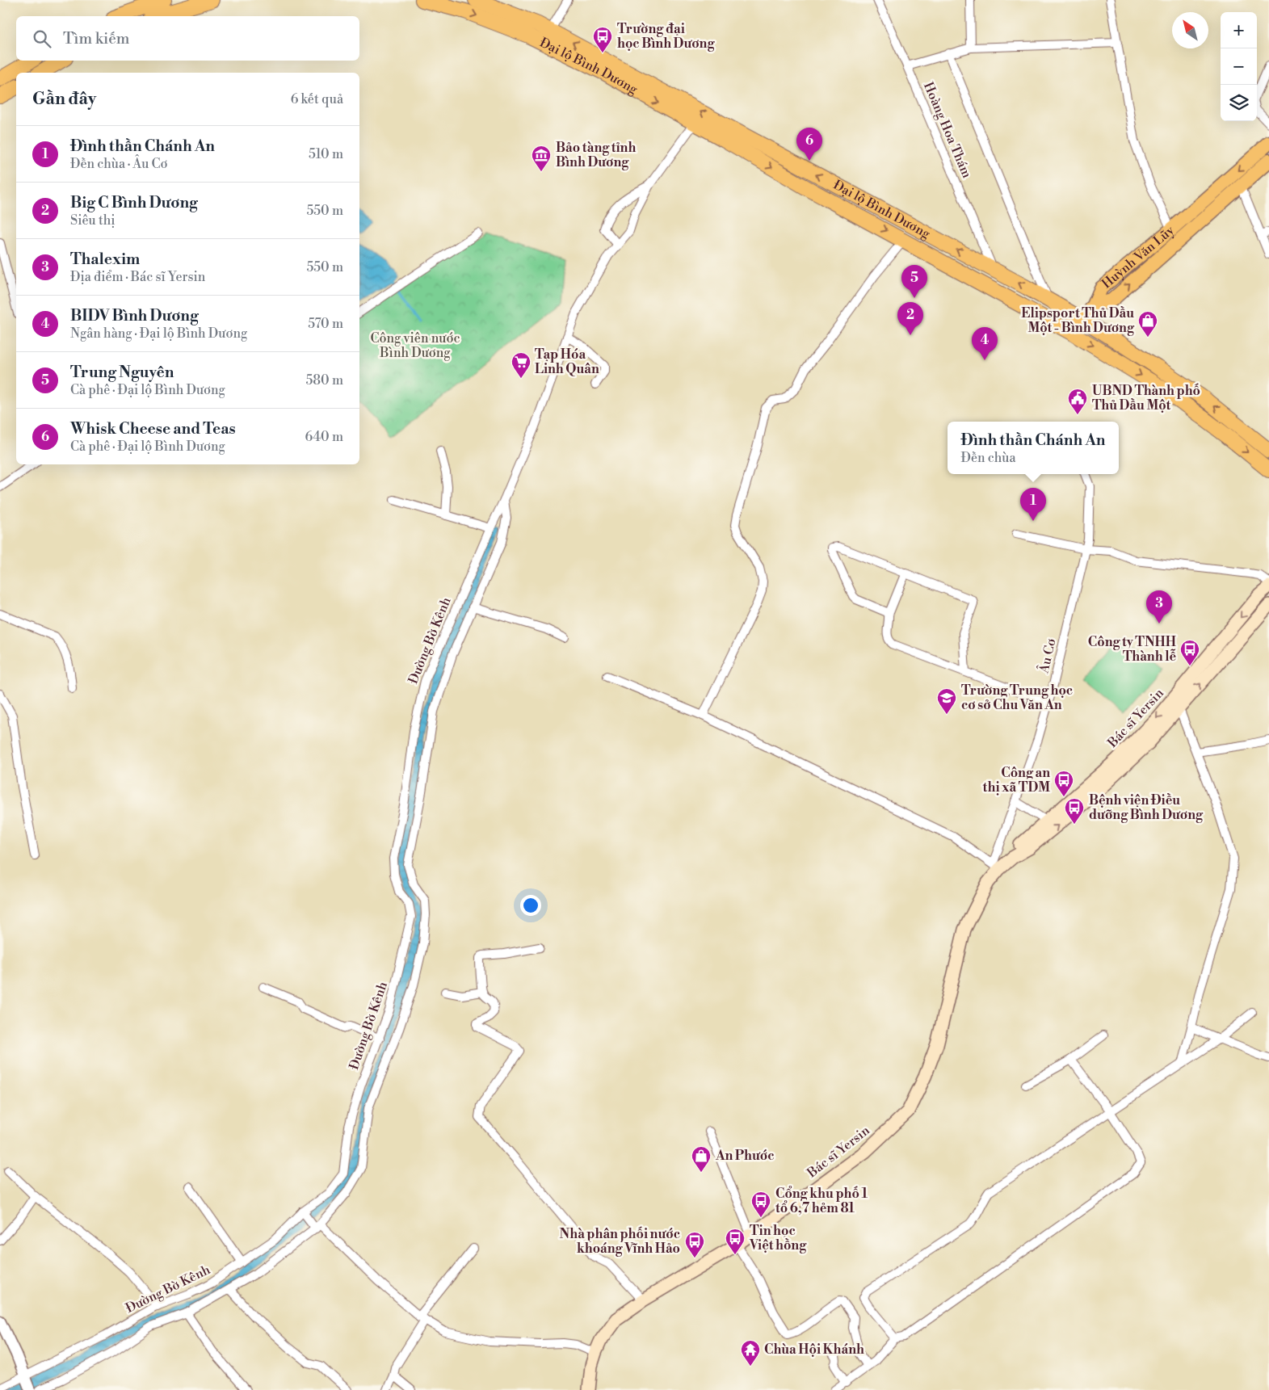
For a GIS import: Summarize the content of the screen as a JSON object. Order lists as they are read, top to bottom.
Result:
{
  "streets": {
    "highway": ["Đại lộ Bình Dương"],
    "main road": ["Huỳnh Văn Lũy", "Bác sĩ Yersin"],
    "street": ["Hoàng Hoa Thám", "Đường Bờ Kênh", "Âu Cơ"]
  },
  "crossings": [
    ["Đại lộ Bình Dương", "Hoàng Hoa Thám"],
    ["Âu Cơ", "Bác sĩ Yersin"]
  ],
  "parks": ["Công viên nước Bình Dương"],
  "places": {
    "bus stop": [
      "Trường đại học Bình Dương",
      "Công ty TNHH Thành lễ",
      "Công an thị xã TDM",
      "Bệnh viện Điều dưỡng Bình Dương",
      "Cổng khu phố 1 tổ 6,7 hẻm 81",
      "Tin học Việt hồng",
      "Nhà phân phối nước khoáng Vĩnh Hảo"
    ],
    "museum": ["Bảo tàng tỉnh Bình Dương"],
    "shop": ["Elipsport Thủ Dầu Một - Bình Dương", "An Phước"],
    "supermarket": ["Tạp Hóa Linh Quân"],
    "public building": ["UBND Thành phố Thủ Dầu Một"],
    "school or university": ["Trường Trung học cơ sở Chu Văn An"],
    "temple": ["Chùa Hội Khánh"]
  },
  "north": "top left",
  "page": {
    "map_buttons": ["+", "−"],
    "search": "Tìm kiếm",
    "heading": ["Gần đây", "6 kết quả"],
    "list": [
      {
        "mark": "1",
        "name": "Đình thần Chánh An",
        "note": "Đền chùa · Âu Cơ",
        "value": "510 m"
      },
      {
        "mark": "2",
        "name": "Big C Bình Dương",
        "note": "Siêu thị",
        "value": "550 m"
      },
      {
        "mark": "3",
        "name": "Thalexim",
        "note": "Địa điểm · Bác sĩ Yersin",
        "value": "550 m"
      },
      {
        "mark": "4",
        "name": "BIDV Bình Dương",
        "note": "Ngân hàng · Đại lộ Bình Dương",
        "value": "570 m"
      },
      {
        "mark": "5",
        "name": "Trung Nguyên",
        "note": "Cà phê · Đại lộ Bình Dương",
        "value": "580 m"
      },
      {
        "mark": "6",
        "name": "Whisk Cheese and Teas",
        "note": "Cà phê · Đại lộ Bình Dương",
        "value": "640 m"
      }
    ],
    "pins": [
      "6",
      "5",
      "2",
      "4",
      "1",
      "3"
    ],
    "popup": ["Đình thần Chánh An", "Đền chùa"]
  }
}
